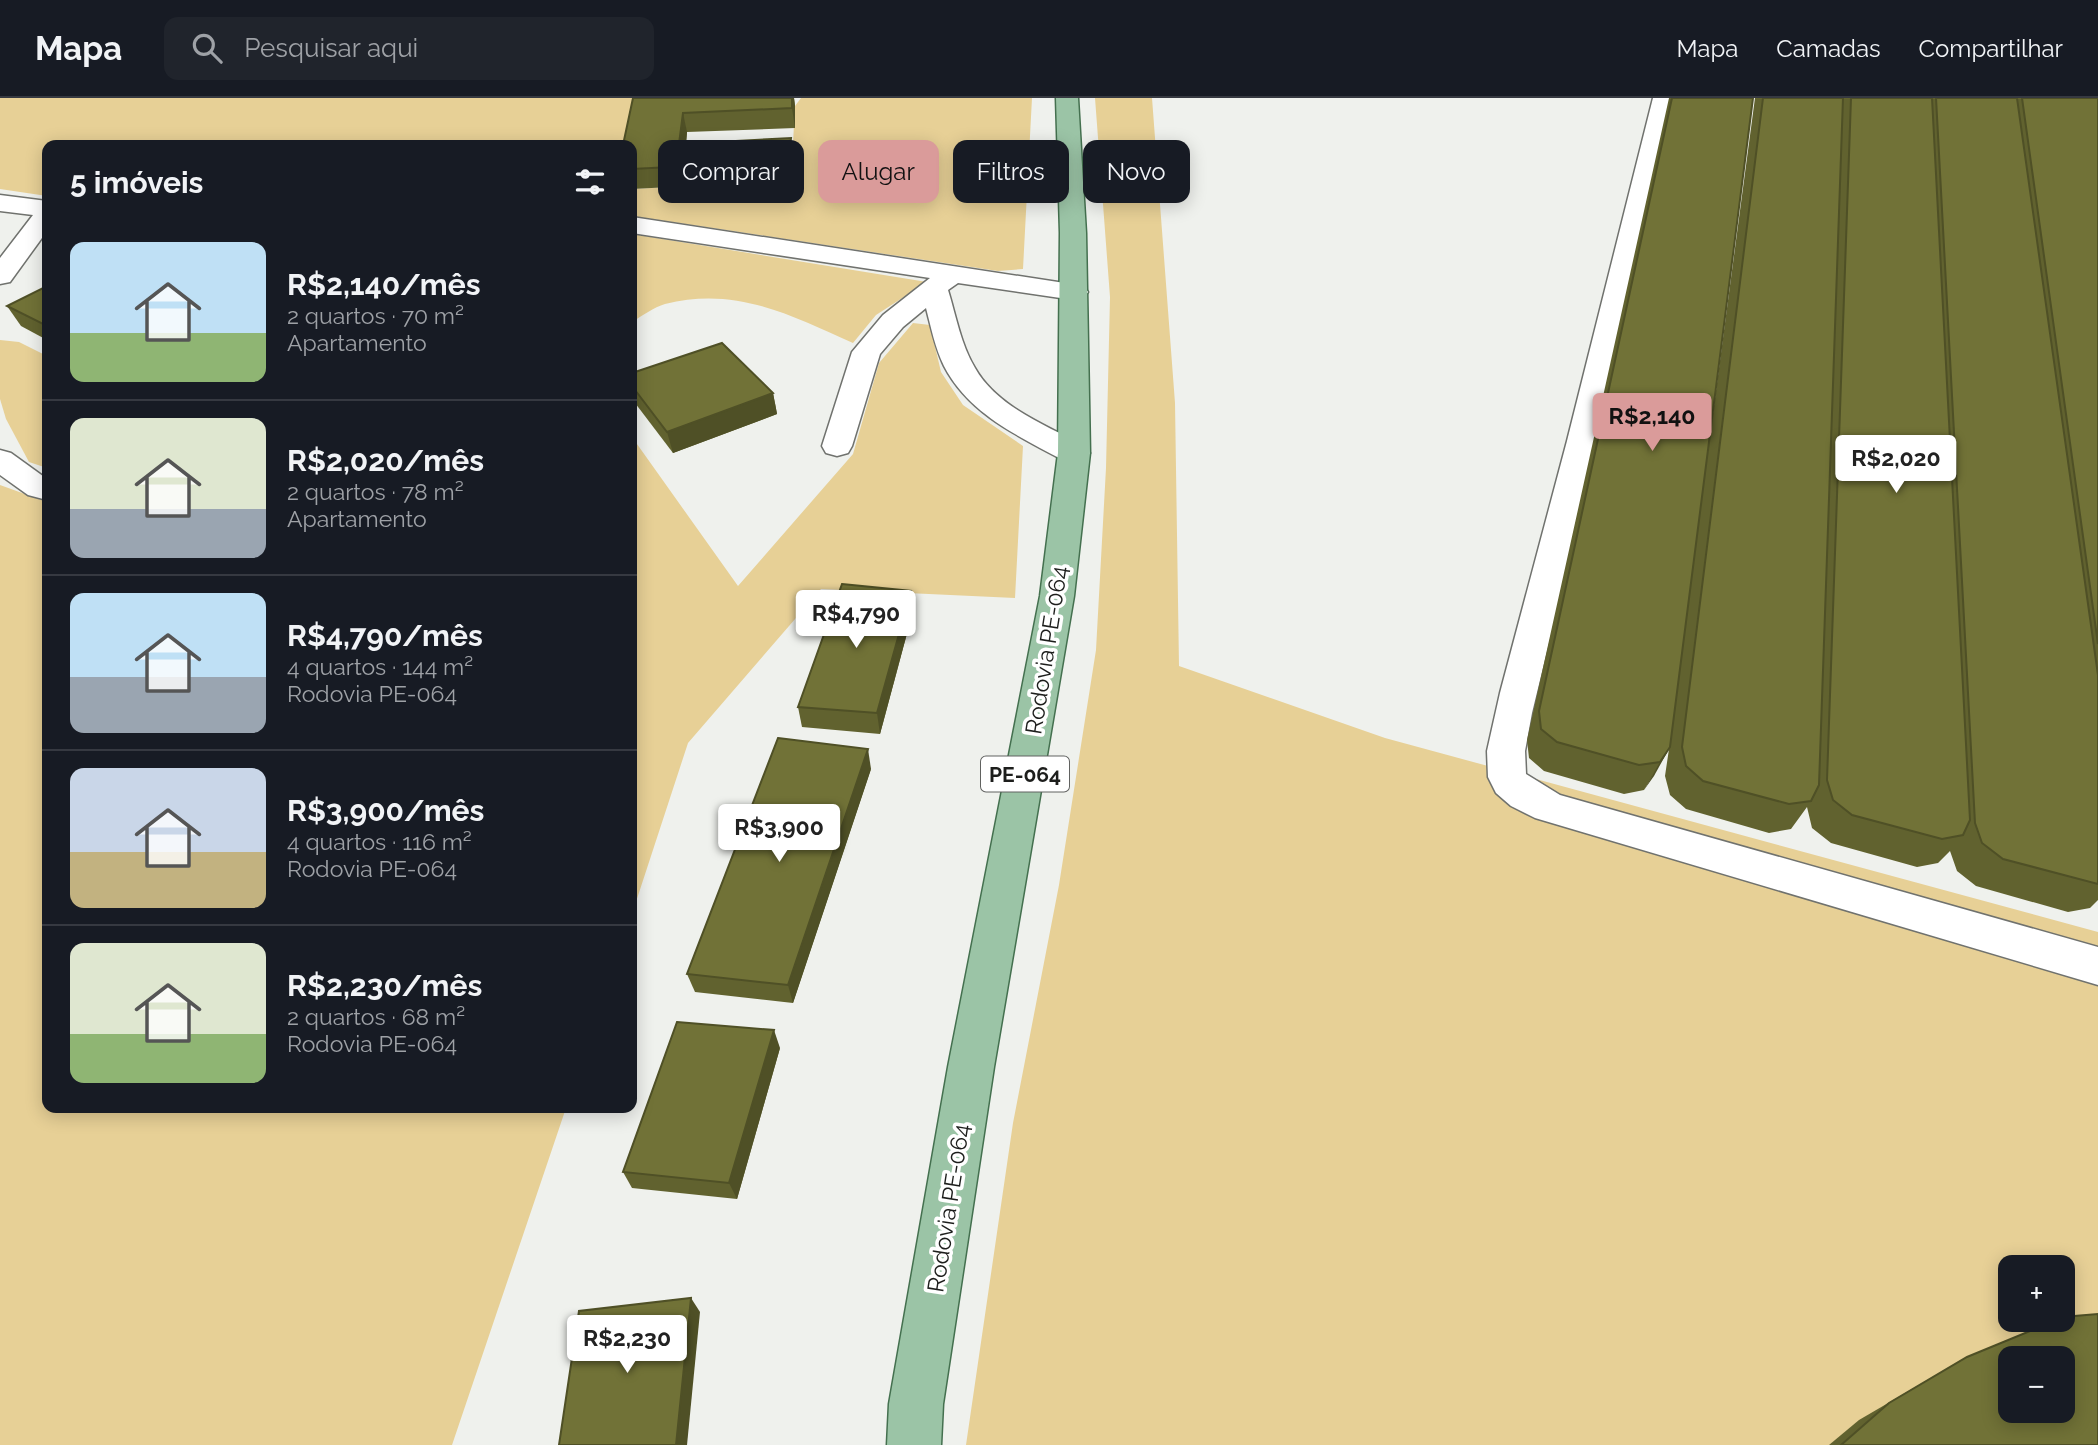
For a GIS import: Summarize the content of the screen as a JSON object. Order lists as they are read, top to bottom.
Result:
{
  "streets": {
    "main road": ["Rodovia PE-064", "PE-064"]
  },
  "page": {
    "header": "Mapa",
    "search": "Pesquisar aqui",
    "nav": ["Mapa", "Camadas", "Compartilhar"],
    "chip": [
      "Comprar",
      "Alugar",
      "Filtros",
      "Novo"
    ],
    "heading": "5 imóveis",
    "list": [
      {
        "name": "R$2,140/mês",
        "note": "2 quartos · 70 m² · Apartamento"
      },
      {
        "name": "R$2,020/mês",
        "note": "2 quartos · 78 m² · Apartamento"
      },
      {
        "name": "R$4,790/mês",
        "note": "4 quartos · 144 m² · Rodovia PE-064"
      },
      {
        "name": "R$3,900/mês",
        "note": "4 quartos · 116 m² · Rodovia PE-064"
      },
      {
        "name": "R$2,230/mês",
        "note": "2 quartos · 68 m² · Rodovia PE-064"
      }
    ],
    "price": [
      "R$2,140",
      "R$2,020",
      "R$4,790",
      "R$3,900",
      "R$2,230"
    ],
    "map_buttons": ["+", "−"]
  }
}
